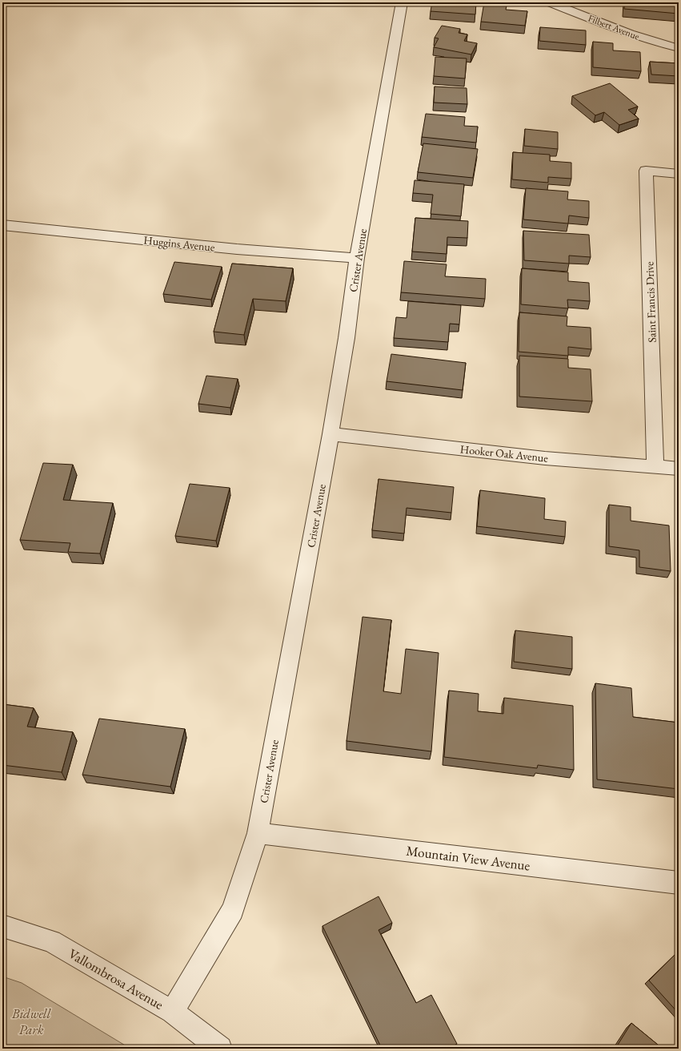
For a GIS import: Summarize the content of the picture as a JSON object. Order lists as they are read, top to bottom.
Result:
{
  "streets": {
    "street": [
      "Filbert Avenue",
      "Huggins Avenue",
      "Crister Avenue",
      "Saint Francis Drive",
      "Hooker Oak Avenue",
      "Mountain View Avenue",
      "Vallombrosa Avenue"
    ]
  },
  "crossings": [
    ["Huggins Avenue", "Crister Avenue"],
    ["Crister Avenue", "Hooker Oak Avenue"],
    ["Crister Avenue", "Mountain View Avenue"],
    ["Crister Avenue", "Vallombrosa Avenue"],
    ["Saint Francis Drive", "Hooker Oak Avenue"]
  ],
  "parks": ["Bidwell Park"]
}
